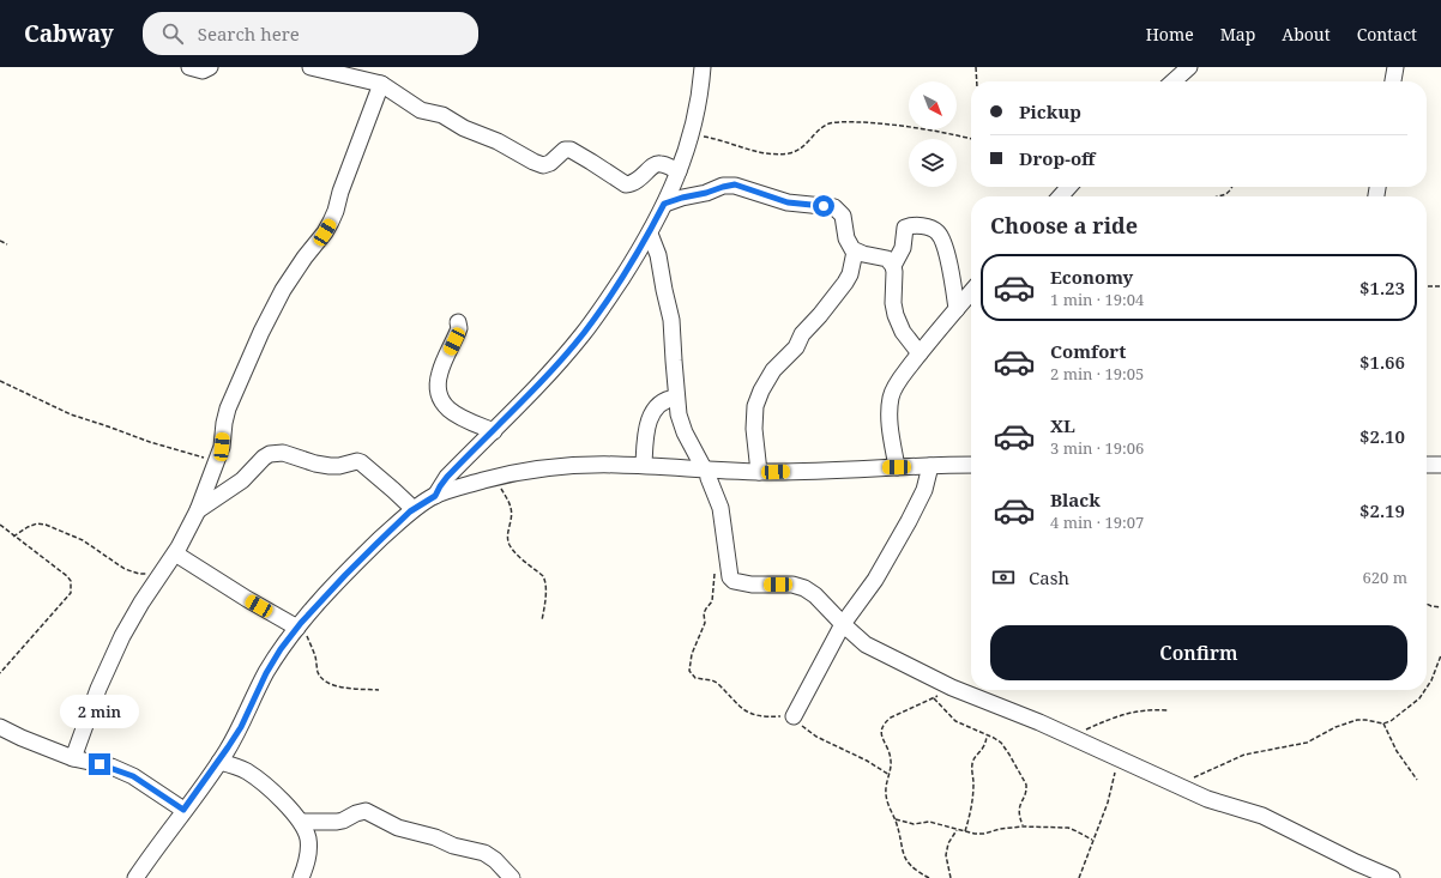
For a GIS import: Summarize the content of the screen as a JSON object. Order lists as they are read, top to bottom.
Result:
{
  "north": "bottom right",
  "page": {
    "header": "Cabway",
    "search": "Search here",
    "nav": [
      "Home",
      "Map",
      "About",
      "Contact"
    ],
    "banner": ["Pickup", "Drop-off"],
    "heading": "Choose a ride",
    "list": [
      {
        "name": "Economy",
        "note": "1 min · 19:04",
        "value": "$1.23"
      },
      {
        "name": "Comfort",
        "note": "2 min · 19:05",
        "value": "$1.66"
      },
      {
        "name": "XL",
        "note": "3 min · 19:06",
        "value": "$2.10"
      },
      {
        "name": "Black",
        "note": "4 min · 19:07",
        "value": "$2.19"
      }
    ],
    "pay": ["Cash", "620 m"],
    "buttons": "Confirm",
    "bubble": "2 min"
  }
}
